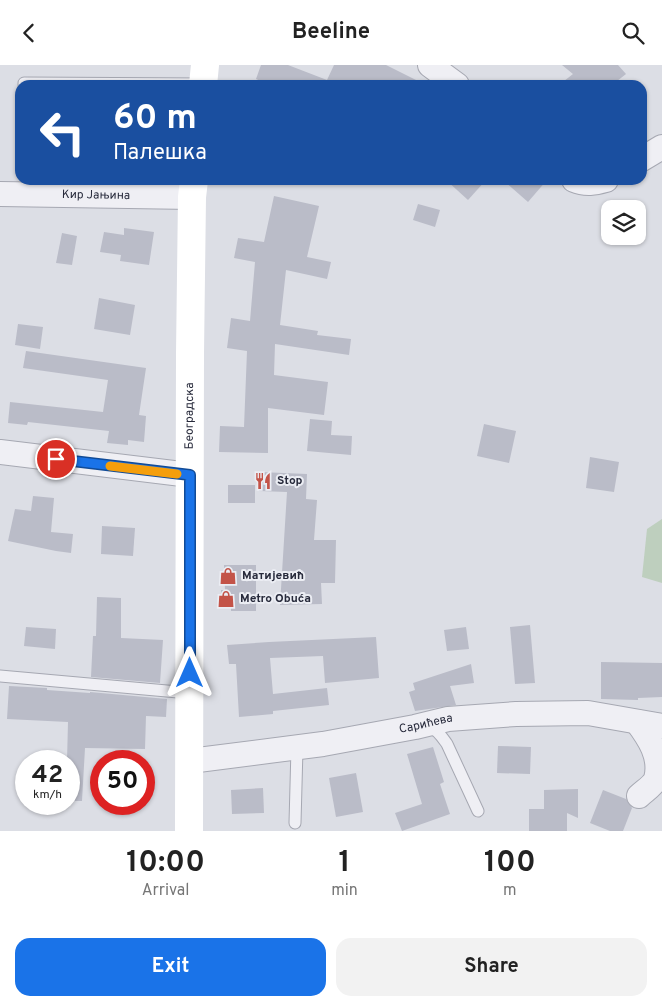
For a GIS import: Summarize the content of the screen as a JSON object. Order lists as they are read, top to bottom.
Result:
{
  "streets": {
    "main road": ["Београдска"],
    "street": ["Кир Јањина", "Сарићева"]
  },
  "crossings": [
    ["Кир Јањина", "Београдска"],
    ["Београдска", "Сарићева"]
  ],
  "places": {
    "restaurant": ["Stop"],
    "shop": ["Матијевић", "Metro Obuća"]
  },
  "page": {
    "header": "Beeline",
    "turn": ["60 m", "Палешка"],
    "speed": "42 km/h",
    "limit": "50",
    "eta": [
      "10:00",
      "Arrival",
      "1",
      "min",
      "100",
      "m"
    ],
    "buttons": ["Exit", "Share"]
  }
}
